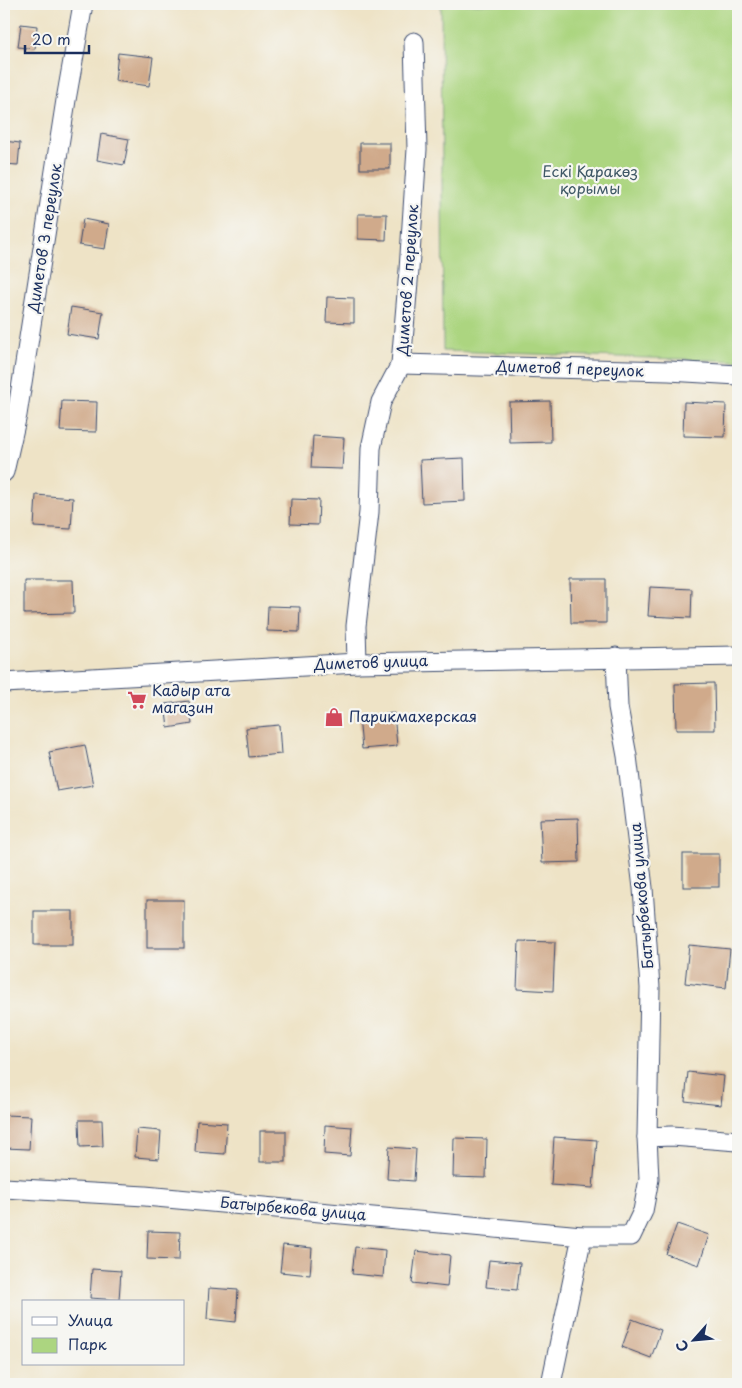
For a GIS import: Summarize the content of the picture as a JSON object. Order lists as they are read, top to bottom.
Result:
{
  "streets": {
    "street": [
      "Диметов 3 переулок",
      "Диметов 2 переулок",
      "Диметов 1 переулок",
      "Диметов улица",
      "Батырбекова улица"
    ]
  },
  "crossings": [
    ["Диметов 2 переулок", "Диметов 1 переулок"],
    ["Диметов 2 переулок", "Диметов улица"],
    ["Диметов улица", "Батырбекова улица"]
  ],
  "parks": ["Ескі Қаракөз қорымы"],
  "places": {
    "supermarket": ["Кадыр ата магазин"],
    "shop": ["Парикмахерская"]
  },
  "legend": ["Улица", "Парк"],
  "scale_bar": "20 m",
  "north": "bottom left"
}
